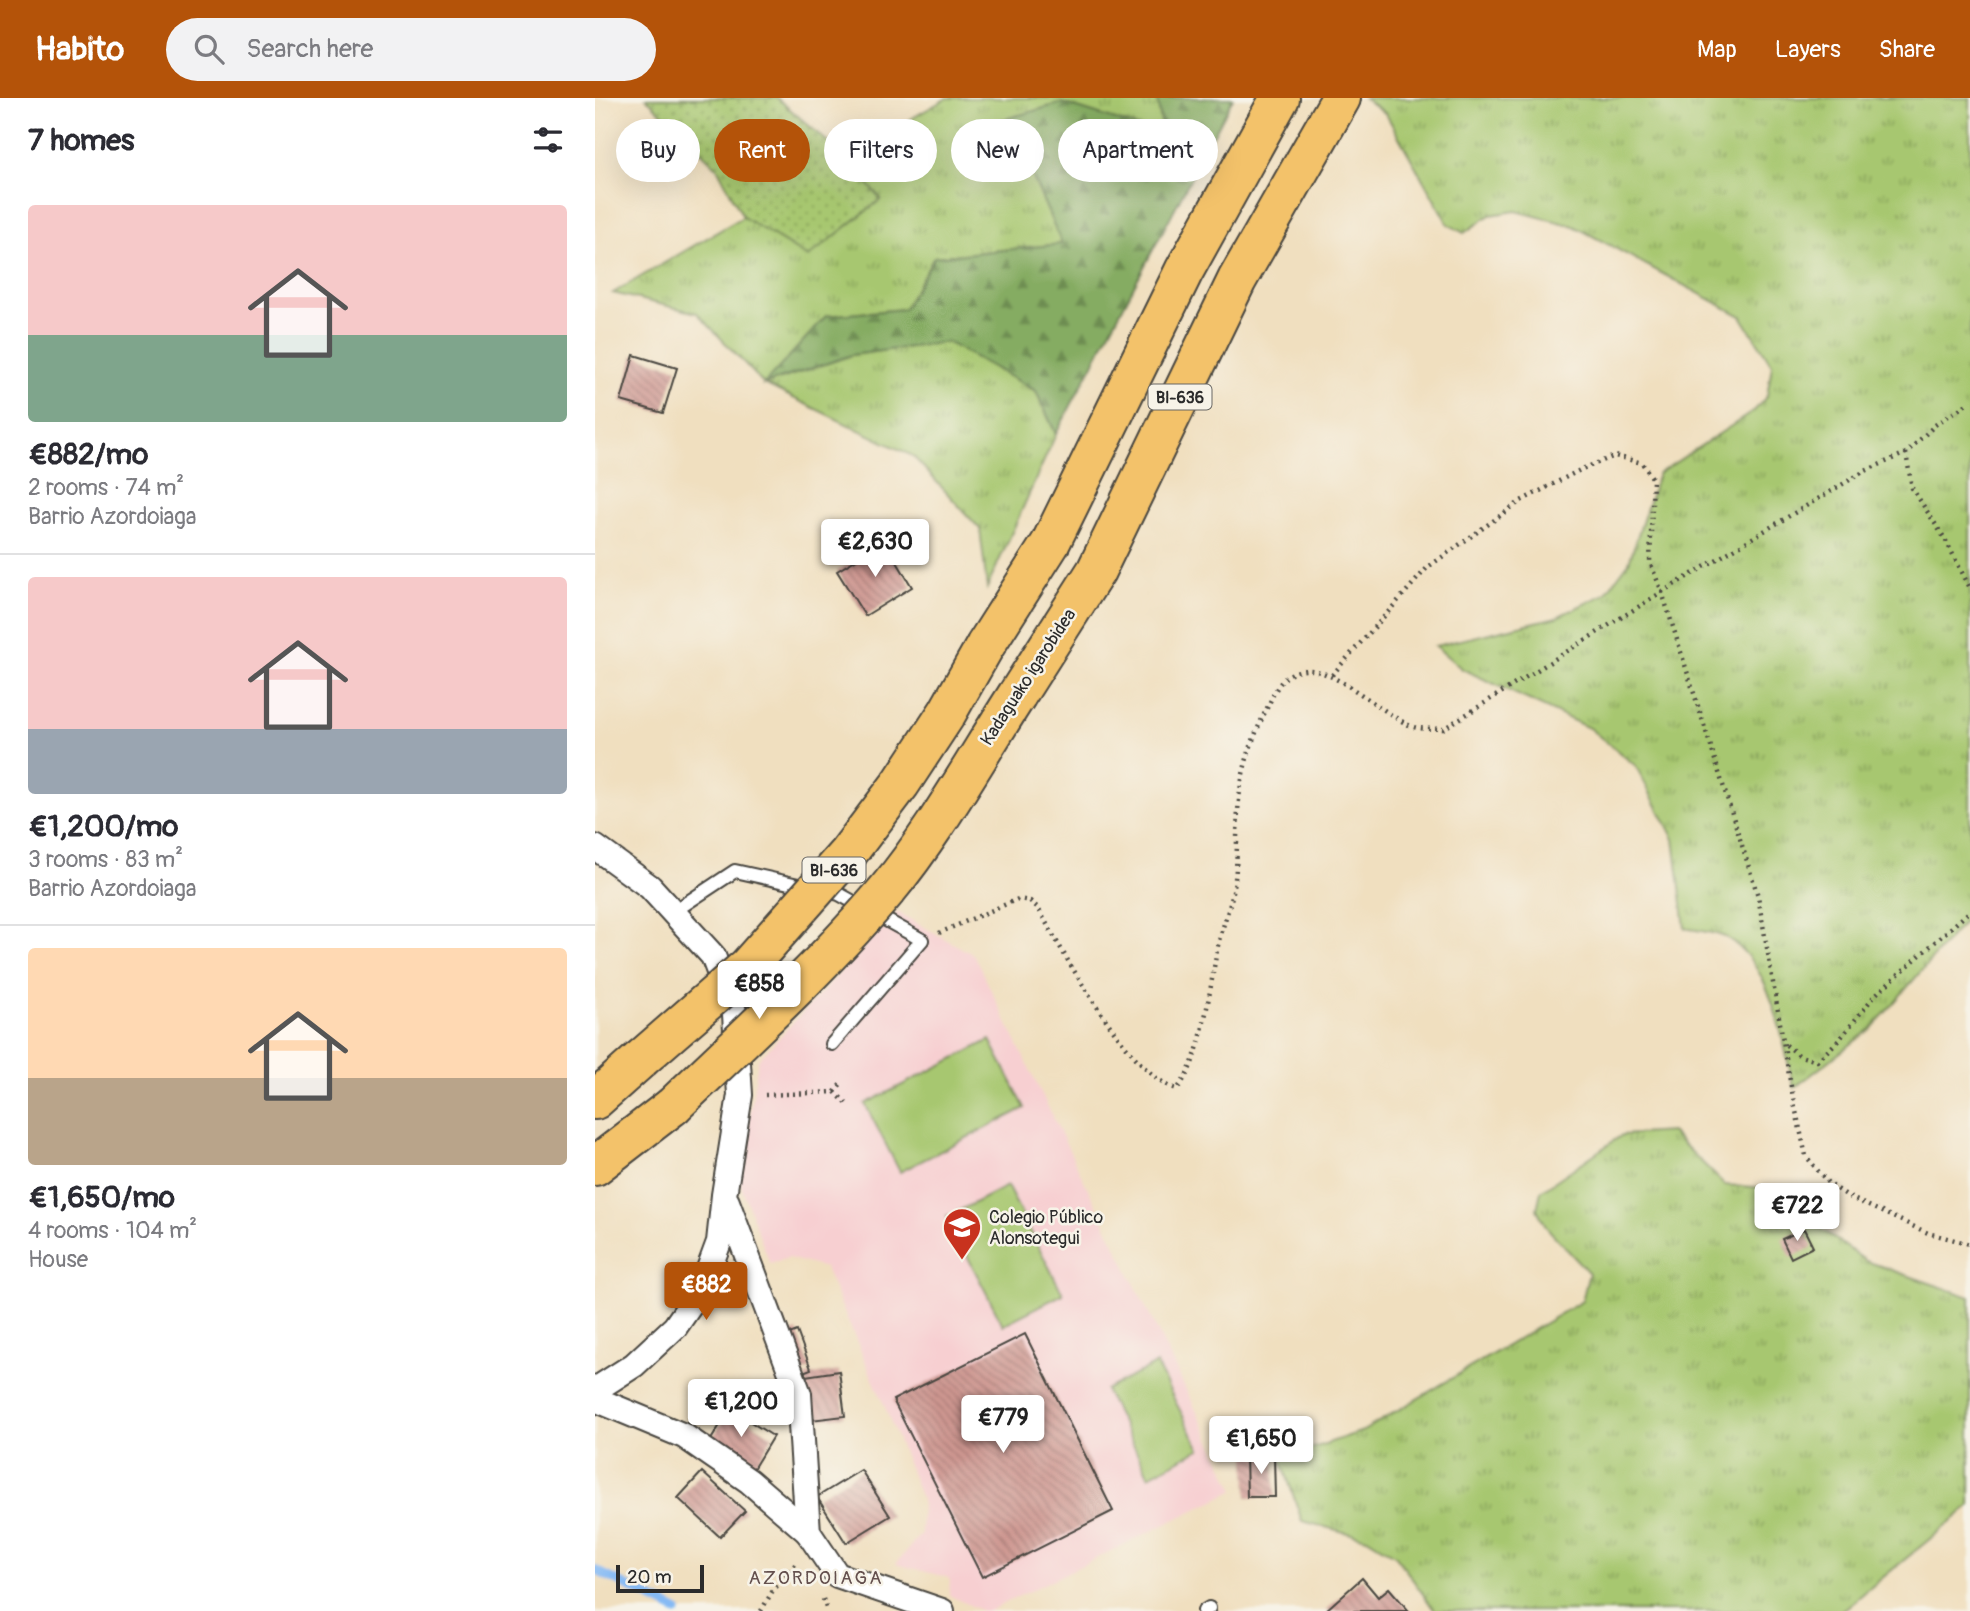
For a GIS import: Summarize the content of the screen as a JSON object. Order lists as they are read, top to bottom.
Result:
{
  "streets": {
    "highway": ["BI-636", "Kadaguako igarobidea"]
  },
  "districts": ["AZORDOIAGA"],
  "places": {
    "school or university": ["Colegio Público Alonsotegui"]
  },
  "scale_bar": "20 m",
  "page": {
    "header": "Habito",
    "search": "Search here",
    "nav": ["Map", "Layers", "Share"],
    "heading": "7 homes",
    "chip": [
      "Buy",
      "Rent",
      "Filters",
      "New",
      "Apartment"
    ],
    "list": [
      {
        "name": "€882/mo",
        "note": "2 rooms · 74 m² · Barrio Azordoiaga"
      },
      {
        "name": "€1,200/mo",
        "note": "3 rooms · 83 m² · Barrio Azordoiaga"
      },
      {
        "name": "€1,650/mo",
        "note": "4 rooms · 104 m² · House"
      }
    ],
    "price": [
      "€2,630",
      "€858",
      "€722",
      "€882",
      "€1,200",
      "€779",
      "€1,650"
    ],
    "scale": "20 m"
  }
}
